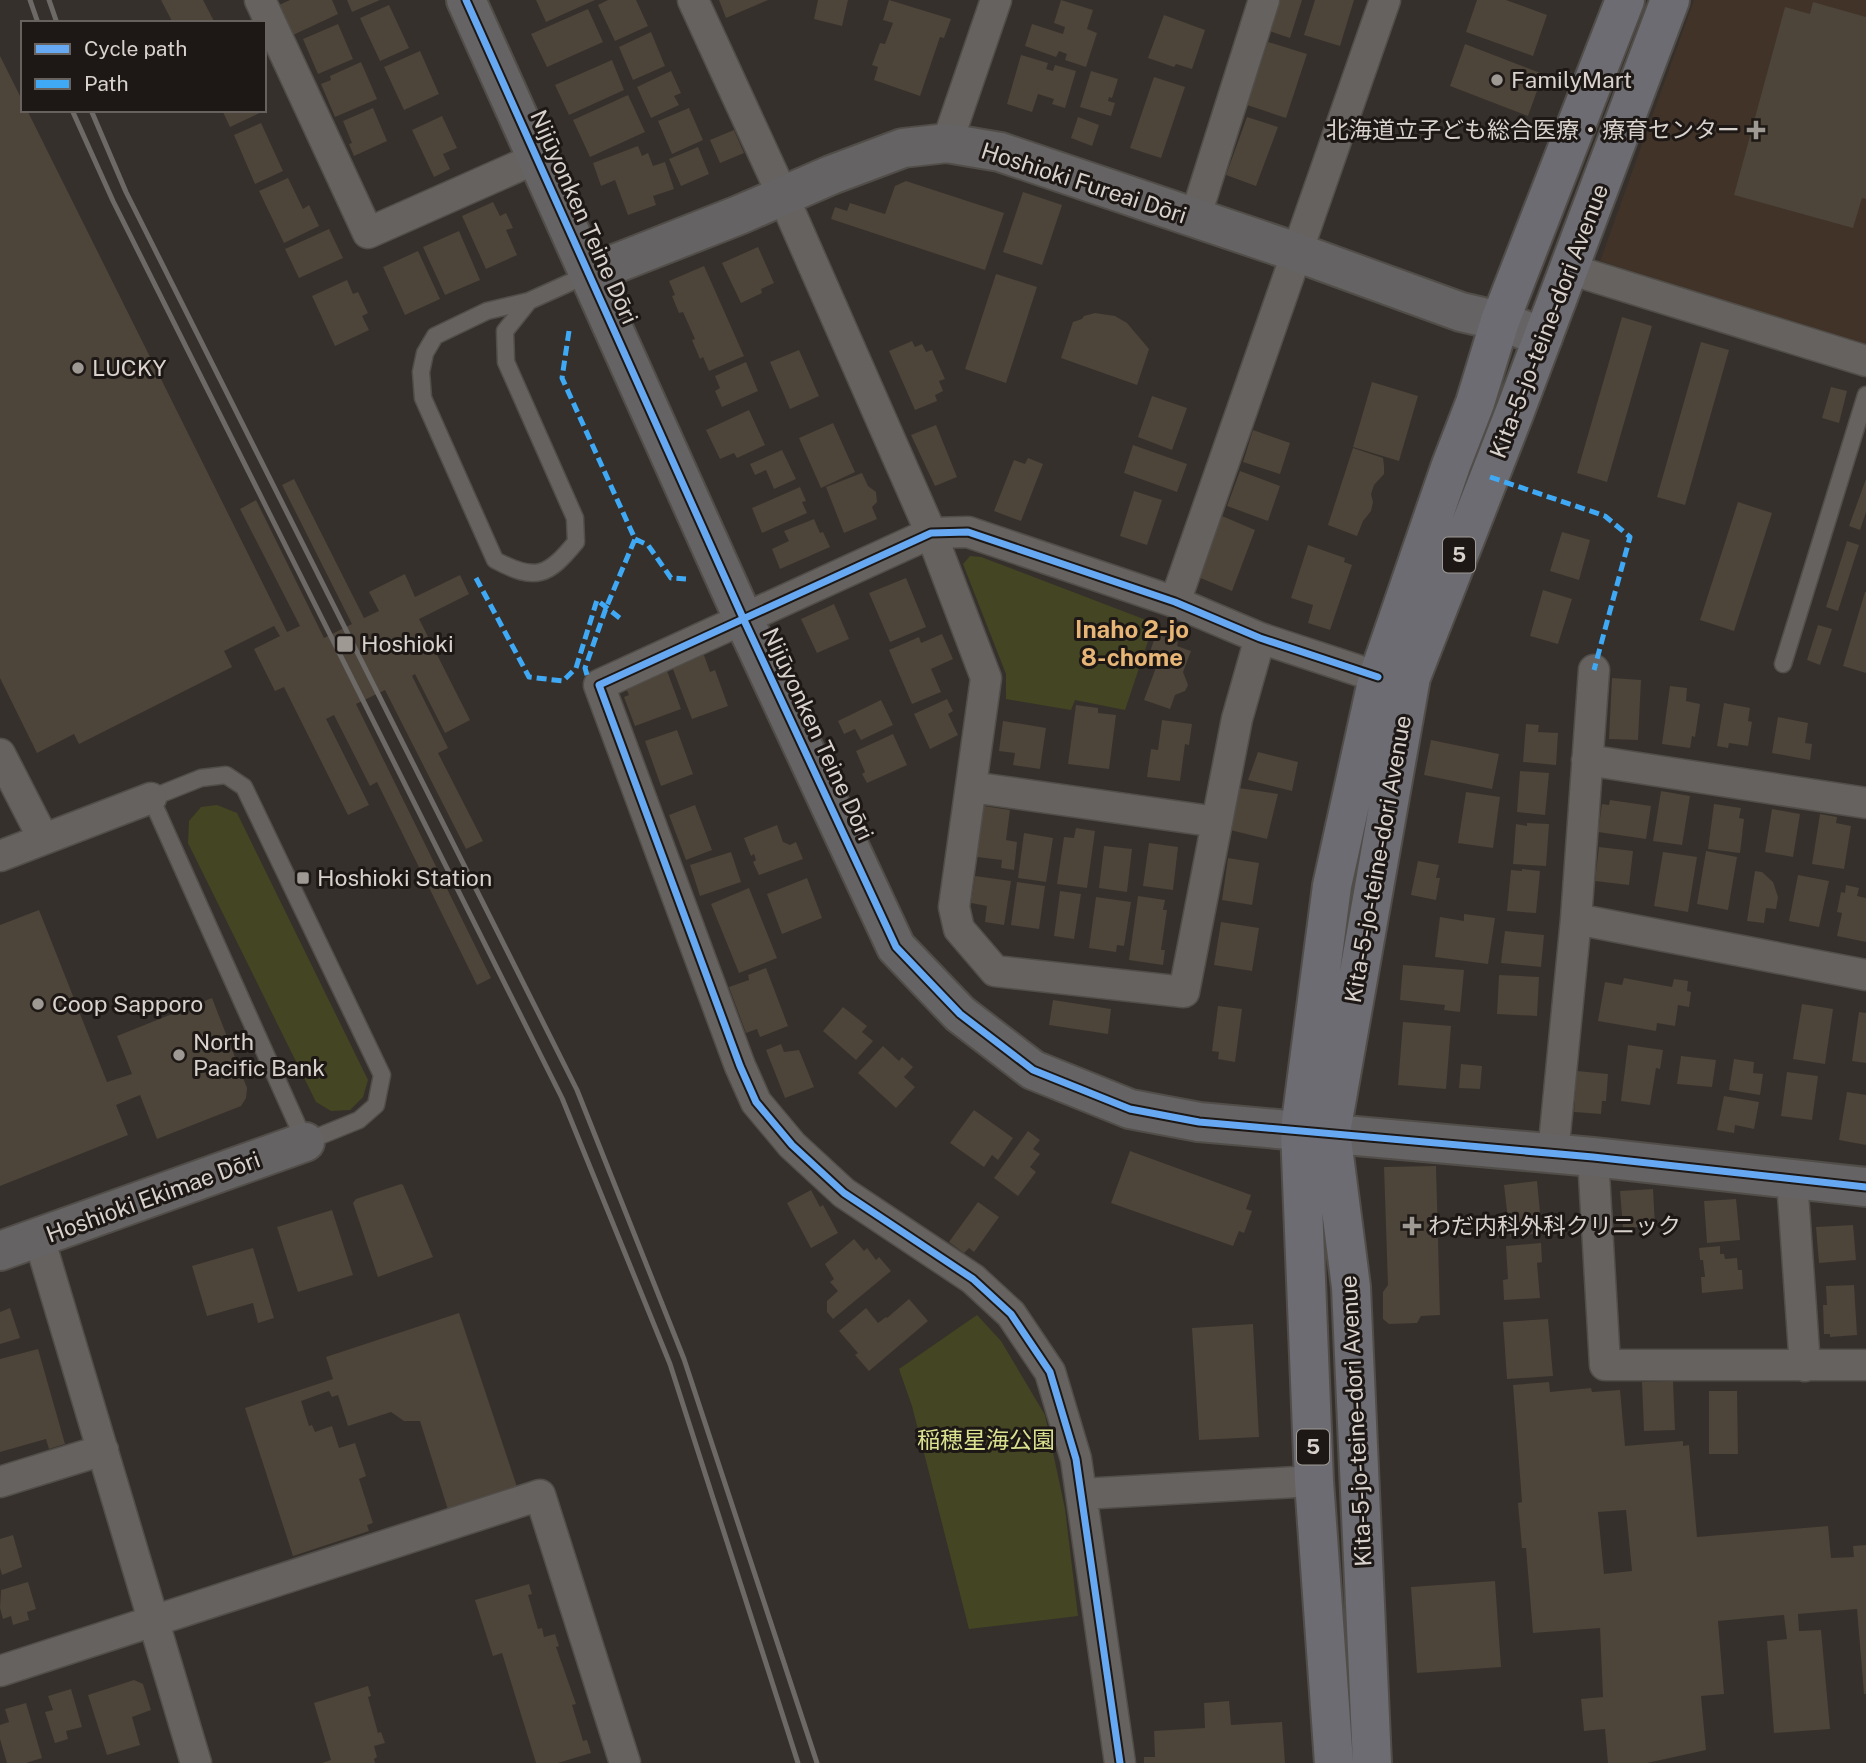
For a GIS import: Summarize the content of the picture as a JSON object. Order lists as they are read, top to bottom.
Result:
{
  "streets": {
    "highway": ["Kita-5-jo-teine-dori Avenue", "5"],
    "street": ["Hoshioki Fureai Dōri", "Nijūyonken Teine Dōri", "Hoshioki Ekimae Dōri"]
  },
  "crossings": [
    ["Hoshioki Fureai Dōri", "Nijūyonken Teine Dōri"],
    ["Hoshioki Fureai Dōri", "Kita-5-jo-teine-dori Avenue"],
    ["Nijūyonken Teine Dōri", "Kita-5-jo-teine-dori Avenue"]
  ],
  "districts": ["Inaho 2-jo 8-chome"],
  "parks": ["稲穂星海公園"],
  "places": {
    "other": [
      "FamilyMart",
      "LUCKY",
      "Coop Sapporo",
      "North Pacific Bank"
    ],
    "health": ["北海道立子ども総合医療・療育センター", "わだ内科外科クリニック"],
    "transit": ["Hoshioki", "Hoshioki Station"]
  },
  "legend": ["Cycle path", "Path"]
}
